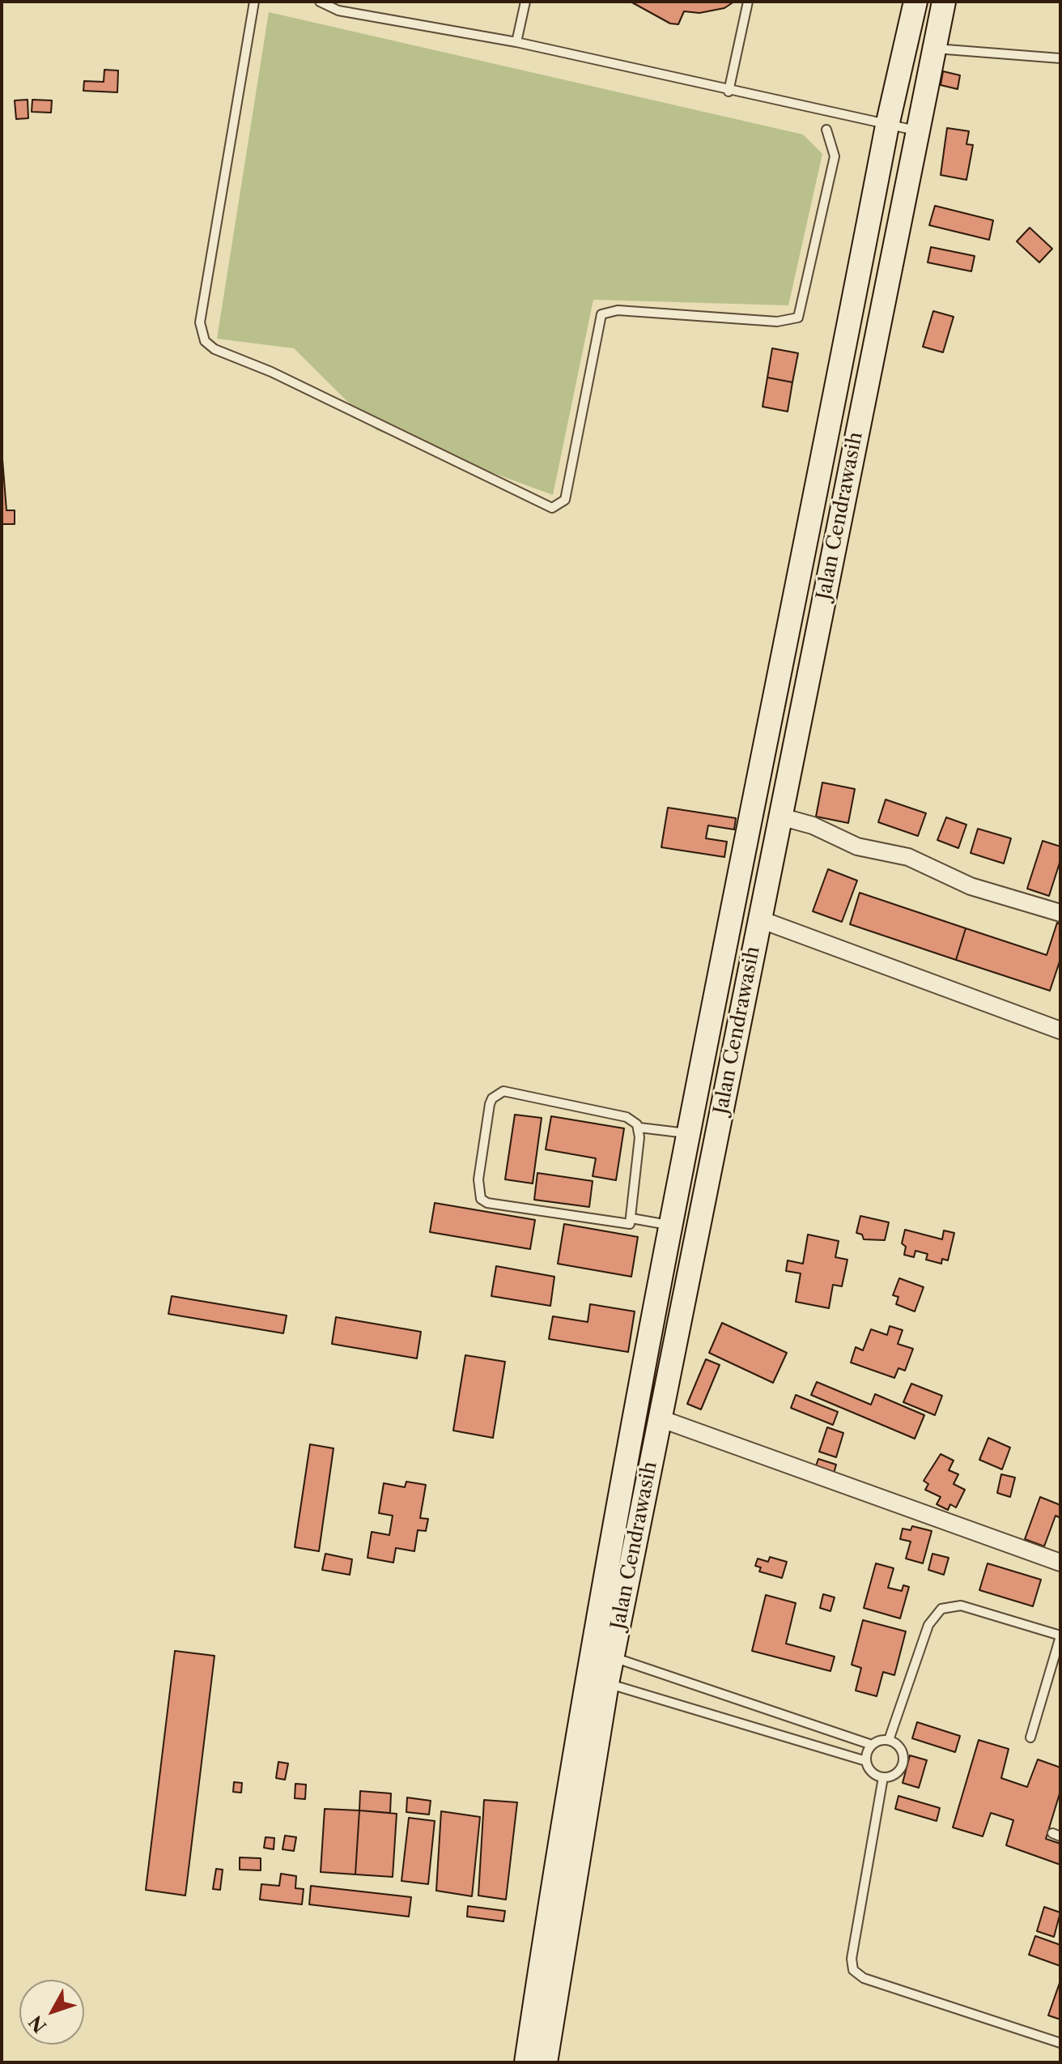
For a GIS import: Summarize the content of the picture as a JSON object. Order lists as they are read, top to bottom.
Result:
{
  "streets": {
    "main road": ["Jalan Cendrawasih"]
  },
  "north": "bottom left"
}
